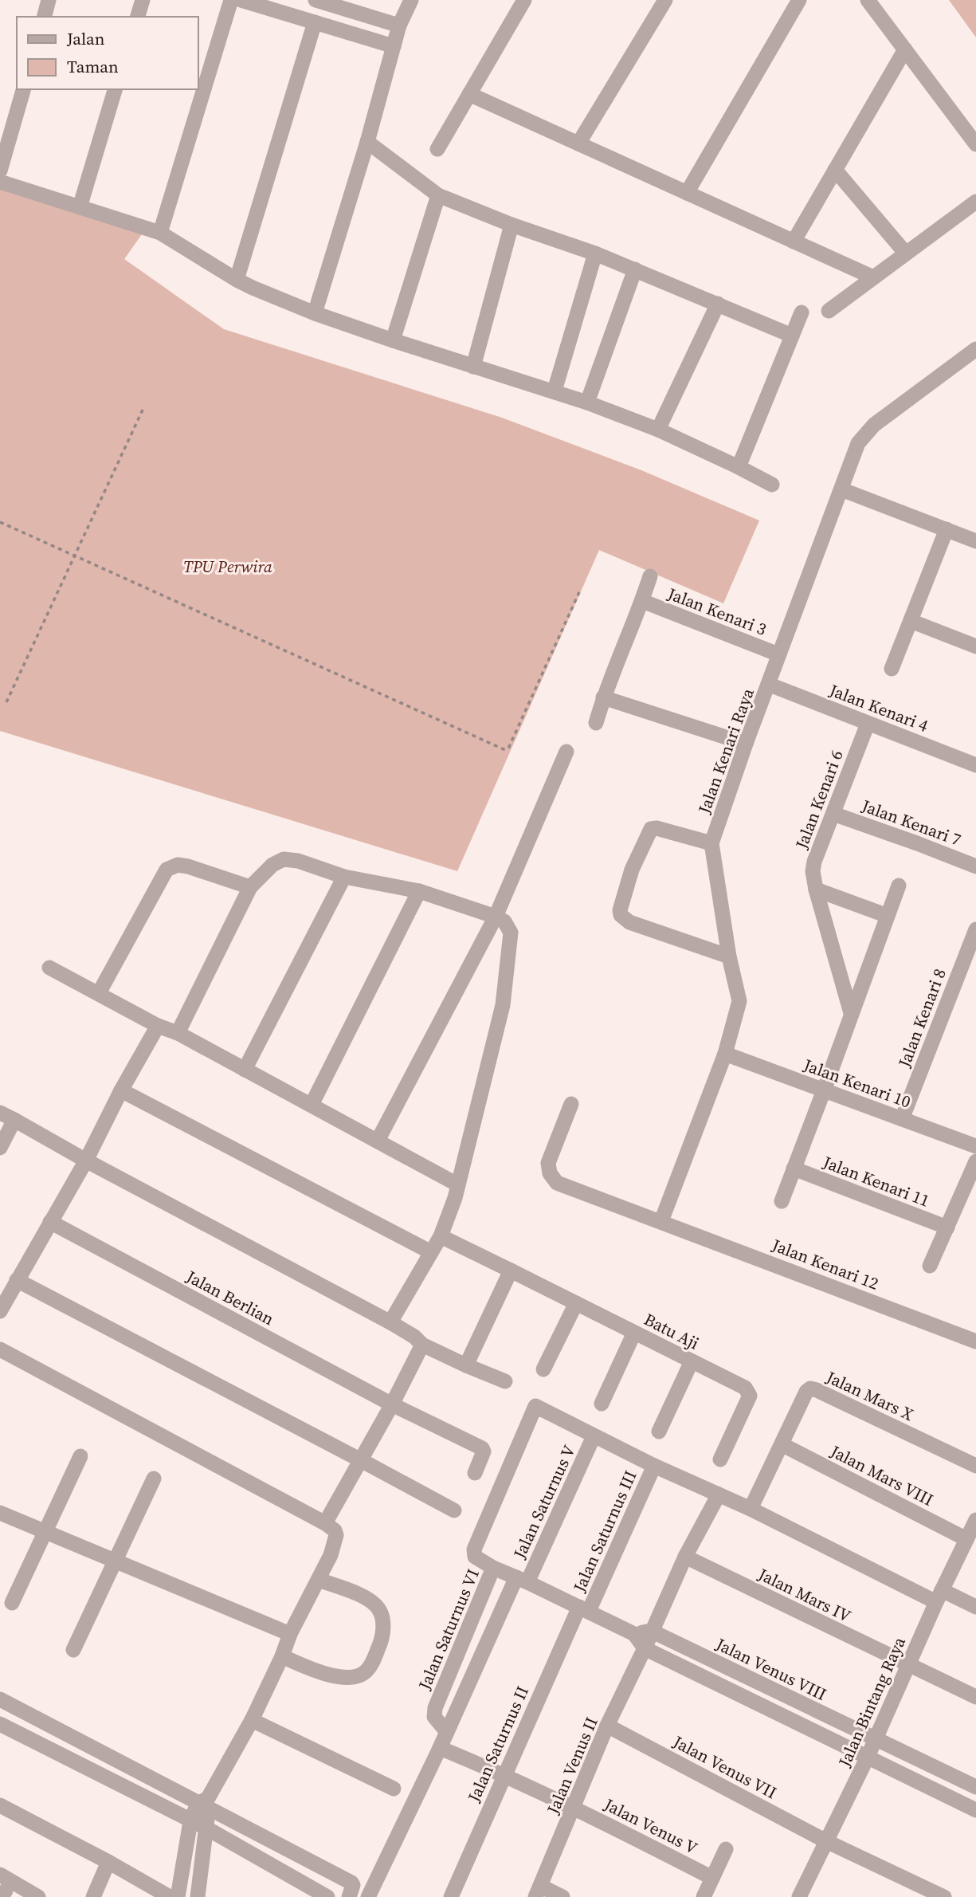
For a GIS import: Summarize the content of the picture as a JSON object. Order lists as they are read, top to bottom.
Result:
{
  "streets": {
    "street": [
      "Jalan Kenari 3",
      "Jalan Kenari 4",
      "Jalan Kenari Raya",
      "Jalan Kenari 6",
      "Jalan Kenari 7",
      "Jalan Kenari 8",
      "Jalan Kenari 10",
      "Jalan Kenari 11",
      "Jalan Kenari 12",
      "Jalan Berlian",
      "Batu Aji",
      "Jalan Mars X",
      "Jalan Mars VIII",
      "Jalan Saturnus V",
      "Jalan Saturnus III",
      "Jalan Mars IV",
      "Jalan Saturnus VI",
      "Jalan Venus VIII",
      "Jalan Bintang Raya",
      "Jalan Saturnus II",
      "Jalan Venus II",
      "Jalan Venus VII",
      "Jalan Venus V"
    ]
  },
  "crossings": [
    ["Jalan Kenari 3", "Jalan Kenari Raya"],
    ["Jalan Kenari 4", "Jalan Kenari Raya"],
    ["Jalan Kenari 4", "Jalan Kenari 6"],
    ["Jalan Kenari Raya", "Jalan Kenari 10"],
    ["Jalan Kenari Raya", "Jalan Kenari 12"],
    ["Jalan Kenari 6", "Jalan Kenari 7"],
    ["Jalan Kenari 8", "Jalan Kenari 10"],
    ["Jalan Mars X", "Jalan Mars VIII"],
    ["Jalan Mars VIII", "Jalan Bintang Raya"],
    ["Jalan Saturnus V", "Jalan Saturnus VI"],
    ["Jalan Saturnus V", "Jalan Venus V"],
    ["Jalan Saturnus III", "Jalan Saturnus II"],
    ["Jalan Mars IV", "Jalan Bintang Raya"],
    ["Jalan Mars IV", "Jalan Venus II"],
    ["Jalan Venus VIII", "Jalan Bintang Raya"],
    ["Jalan Venus VIII", "Jalan Venus II"],
    ["Jalan Bintang Raya", "Jalan Venus VII"],
    ["Jalan Saturnus II", "Jalan Venus V"],
    ["Jalan Venus II", "Jalan Venus VII"],
    ["Jalan Venus II", "Jalan Venus V"]
  ],
  "parks": ["TPU Perwira"],
  "legend": ["Jalan", "Taman"]
}
